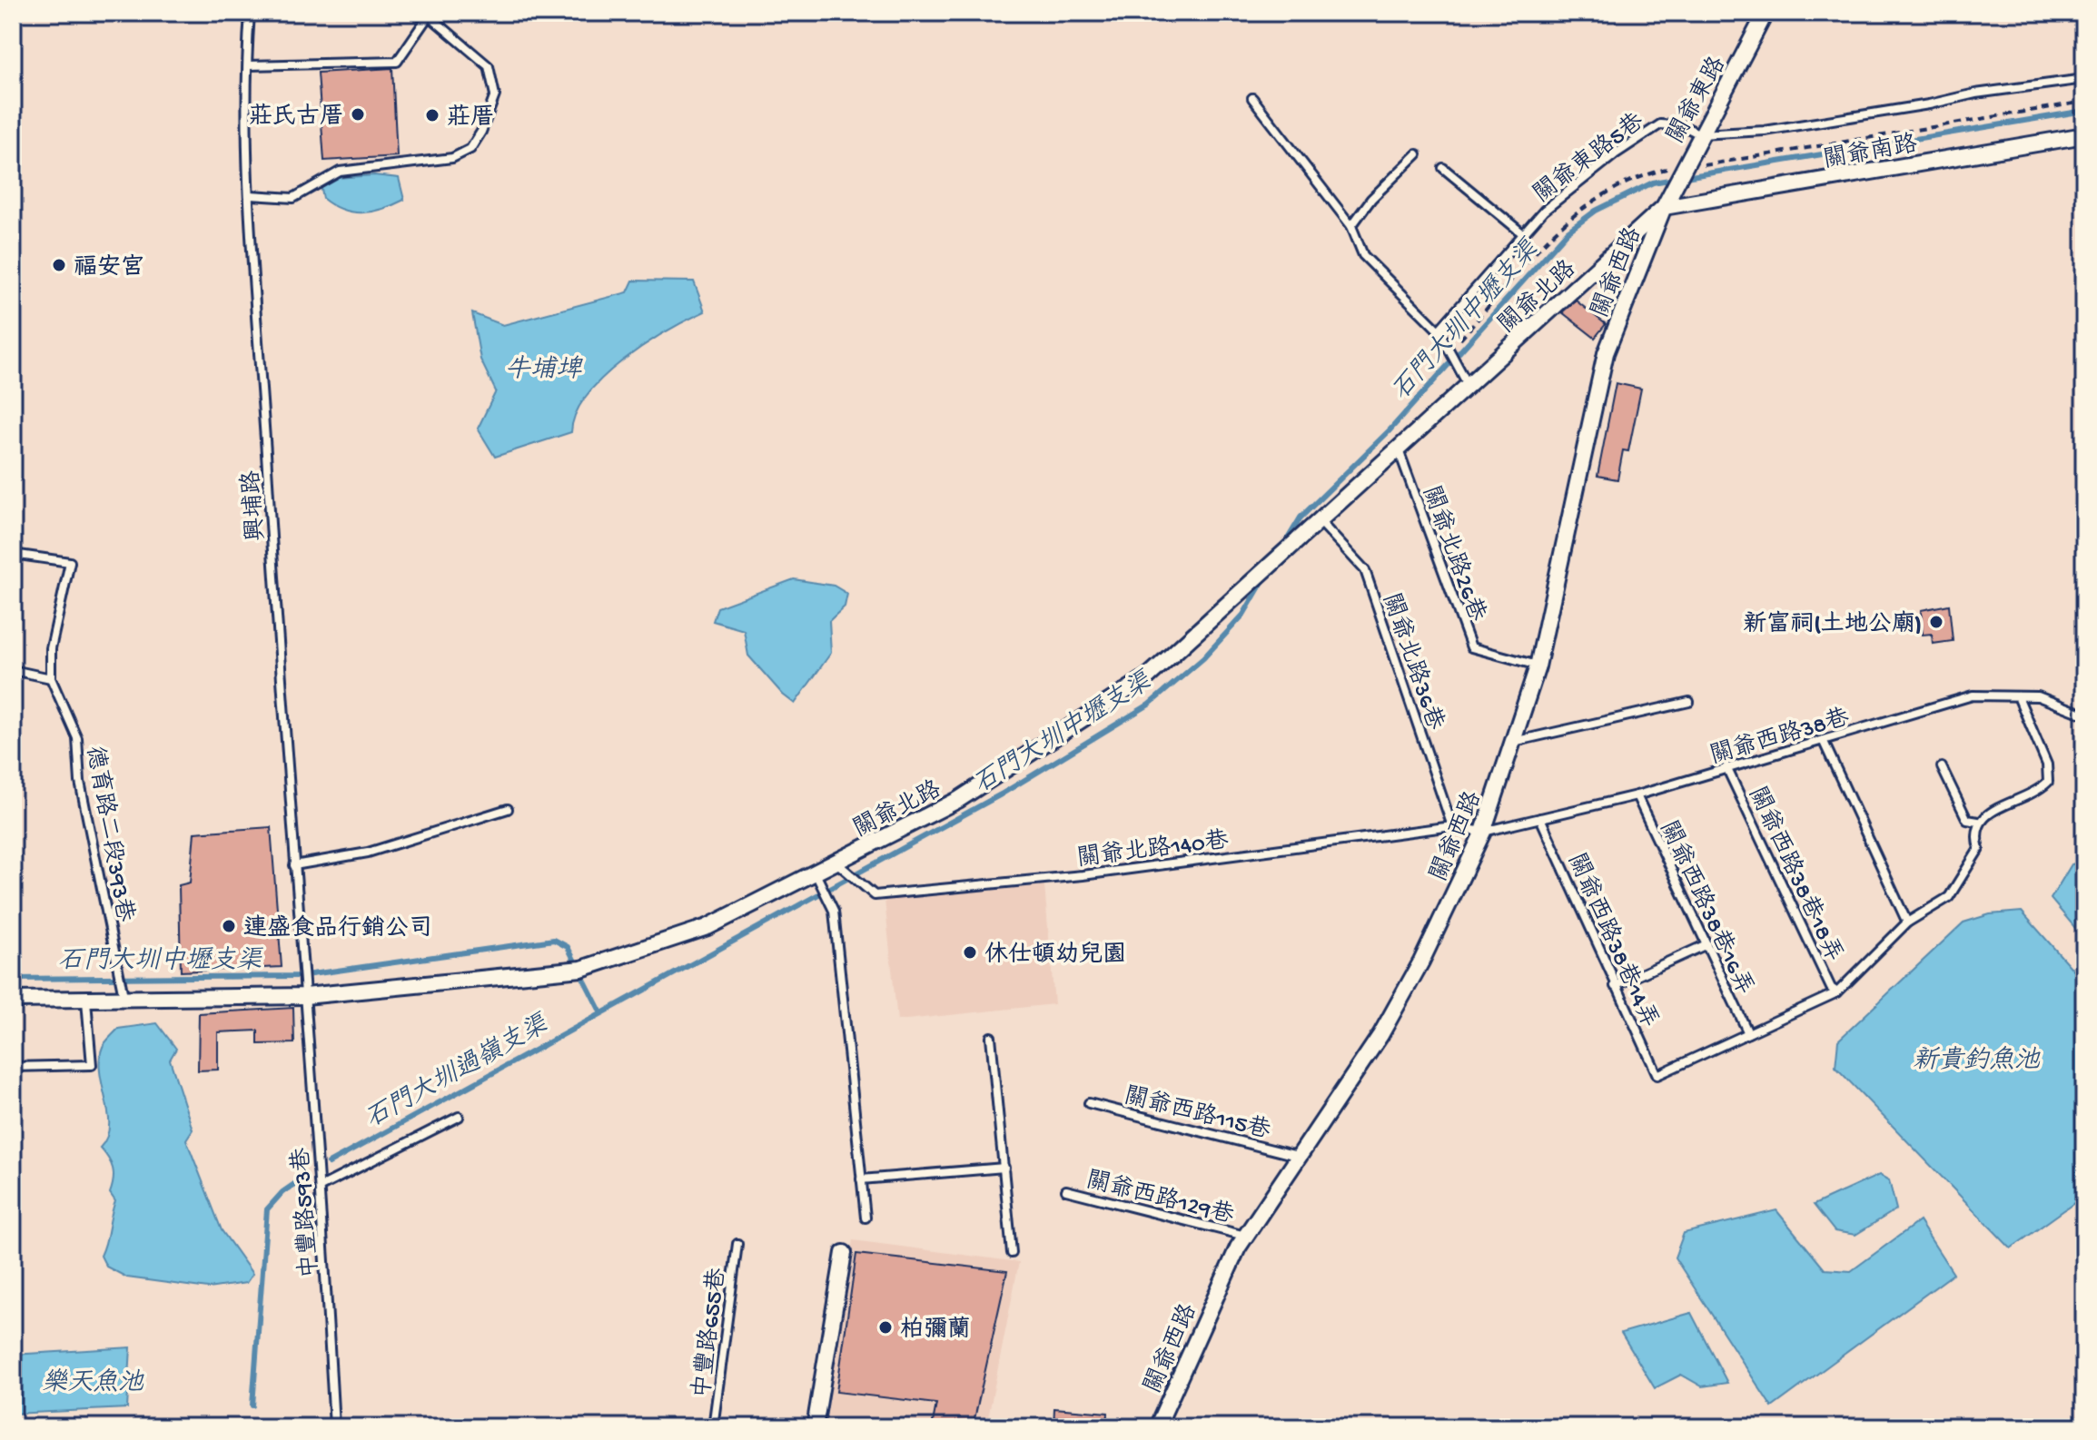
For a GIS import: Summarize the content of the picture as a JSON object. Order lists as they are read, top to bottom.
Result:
{
  "streets": {
    "street": [
      "關爺東路",
      "關爺南路",
      "關爺西路",
      "關爺北路"
    ],
    "lane": [
      "關爺東路5巷",
      "興埔路",
      "關爺北路26巷",
      "關爺北路36巷",
      "關爺西路38巷",
      "德育路二段393巷",
      "關爺北路140巷",
      "關爺西路38巷18弄",
      "關爺西路38巷16弄",
      "關爺西路38巷14弄",
      "關爺西路115巷",
      "關爺西路129巷",
      "中豐路593巷",
      "中豐路655巷"
    ]
  },
  "crossings": [
    ["關爺東路", "關爺南路"],
    ["關爺東路", "關爺東路5巷"],
    ["關爺東路", "關爺西路"],
    ["關爺東路", "關爺北路"],
    ["關爺南路", "關爺西路"],
    ["關爺南路", "關爺北路"],
    ["關爺西路", "關爺北路"],
    ["關爺西路", "關爺北路26巷"],
    ["關爺西路", "關爺西路38巷"],
    ["關爺西路", "關爺北路140巷"],
    ["關爺西路", "關爺西路115巷"],
    ["關爺西路", "關爺西路129巷"],
    ["關爺北路", "興埔路"],
    ["關爺北路", "關爺北路26巷"],
    ["關爺北路", "關爺北路36巷"],
    ["關爺北路", "德育路二段393巷"],
    ["關爺北路", "關爺北路140巷"],
    ["關爺北路", "中豐路593巷"],
    ["興埔路", "中豐路593巷"],
    ["關爺北路36巷", "關爺北路140巷"],
    ["關爺西路38巷", "關爺北路140巷"],
    ["關爺西路38巷", "關爺西路38巷18弄"],
    ["關爺西路38巷", "關爺西路38巷16弄"],
    ["關爺西路38巷", "關爺西路38巷14弄"],
    ["關爺西路38巷16弄", "關爺西路38巷14弄"]
  ],
  "water": [
    "石門大圳中壢支渠",
    "牛埔埤",
    "新貴釣魚池",
    "石門大圳過嶺支渠",
    "樂天魚池"
  ],
  "places": [
    "莊氏古厝",
    "莊厝",
    "福安宫",
    "新富祠(土地公廟)",
    "連盛食品行銷公司",
    "休仕頓幼兒園",
    "柏彌蘭"
  ]
}
